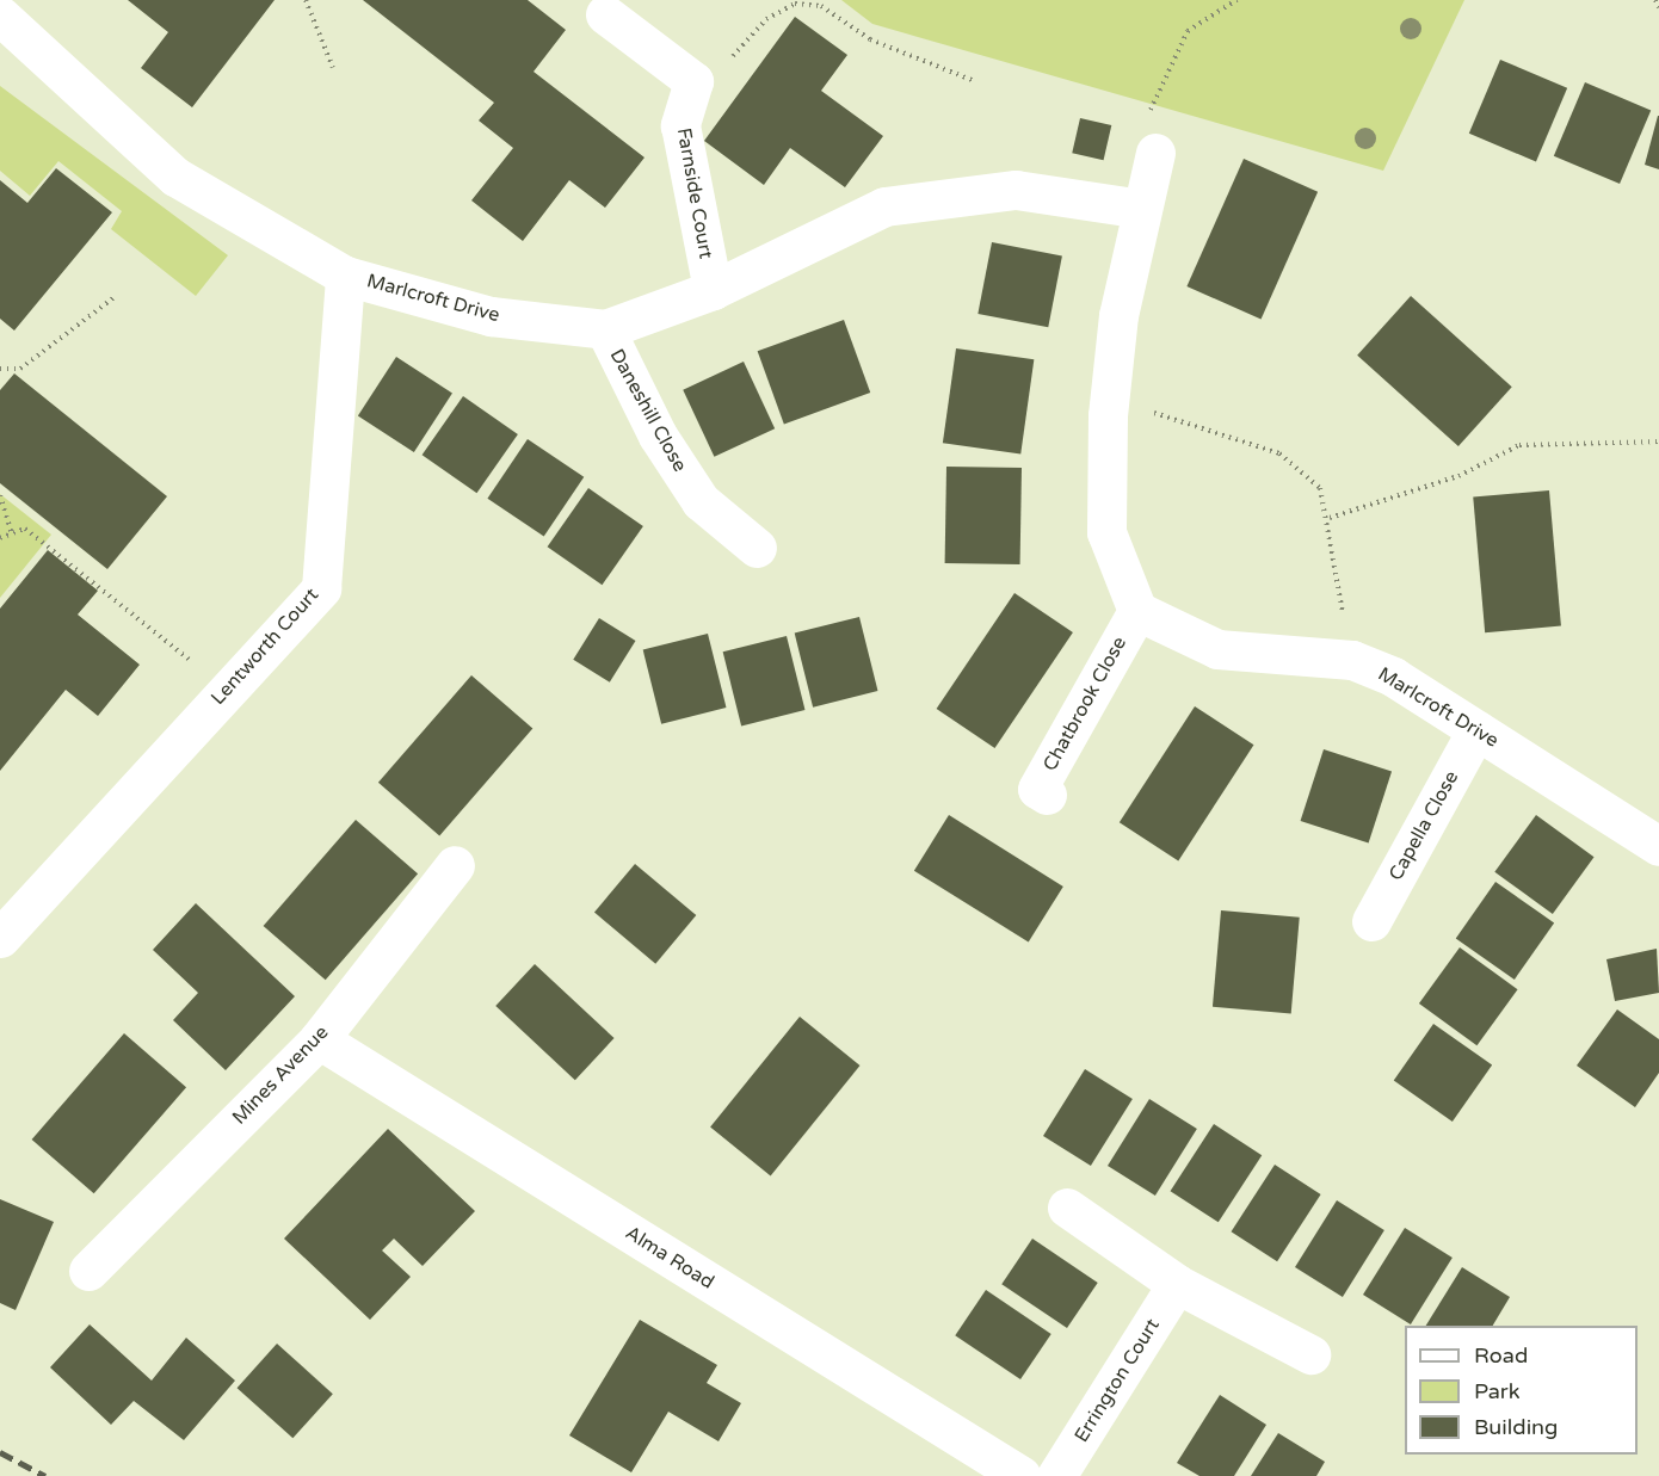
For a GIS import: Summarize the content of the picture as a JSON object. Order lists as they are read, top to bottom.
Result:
{
  "streets": {
    "street": [
      "Farnside Court",
      "Marlcroft Drive",
      "Daneshill Close",
      "Lentworth Court",
      "Chatbrook Close",
      "Capella Close",
      "Mines Avenue",
      "Alma Road",
      "Errington Court"
    ]
  },
  "crossings": [
    ["Farnside Court", "Marlcroft Drive"],
    ["Marlcroft Drive", "Daneshill Close"],
    ["Marlcroft Drive", "Lentworth Court"],
    ["Marlcroft Drive", "Chatbrook Close"],
    ["Marlcroft Drive", "Capella Close"],
    ["Mines Avenue", "Alma Road"]
  ],
  "legend": ["Road", "Park", "Building"]
}
